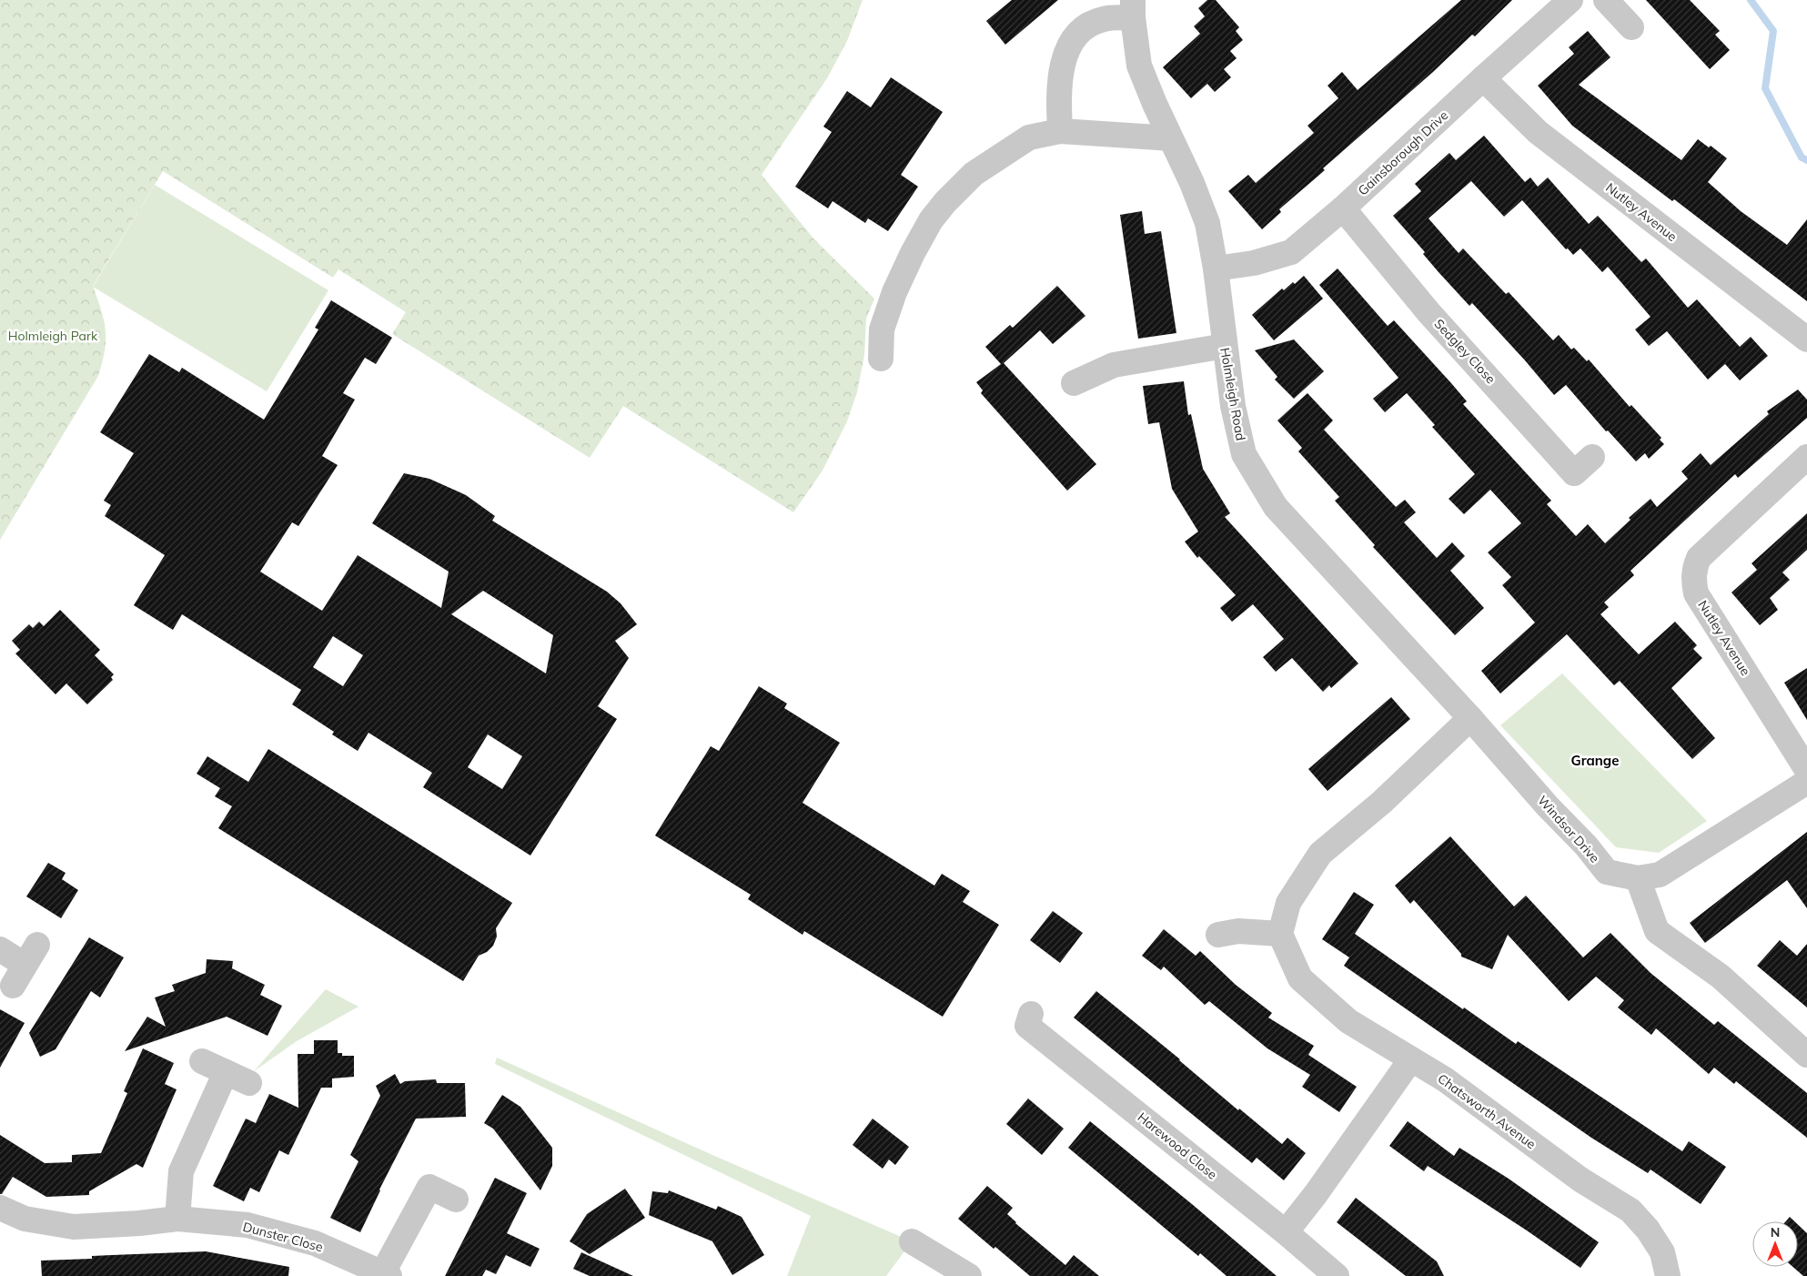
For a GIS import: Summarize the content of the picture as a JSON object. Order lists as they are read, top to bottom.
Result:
{
  "streets": {
    "street": [
      "Gainsborough Drive",
      "Nutley Avenue",
      "Sedgley Close",
      "Holmleigh Road",
      "Windsor Drive",
      "Chatsworth Avenue",
      "Harewood Close",
      "Dunster Close"
    ]
  },
  "crossings": [
    ["Gainsborough Drive", "Nutley Avenue"],
    ["Gainsborough Drive", "Sedgley Close"],
    ["Gainsborough Drive", "Holmleigh Road"],
    ["Holmleigh Road", "Windsor Drive"]
  ],
  "districts": ["Grange"],
  "parks": ["Holmleigh Park"],
  "north": "top"
}
